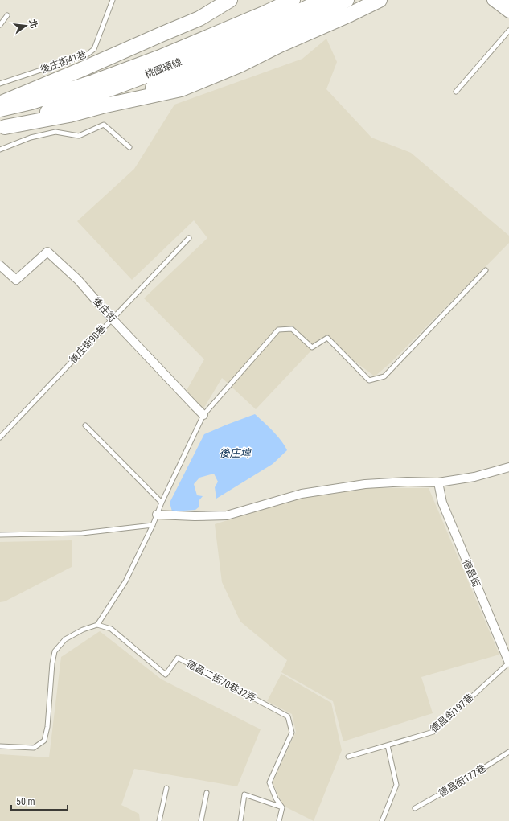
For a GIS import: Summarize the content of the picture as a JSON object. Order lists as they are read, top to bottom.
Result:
{
  "streets": {
    "highway": ["桃園環線"],
    "street": ["後庄街", "德昌街"],
    "lane": [
      "後庄街41巷",
      "後庄街90巷",
      "德昌二街70巷32弄",
      "德昌街197巷",
      "德昌街177巷"
    ]
  },
  "crossings": [
    ["後庄街", "後庄街90巷"],
    ["德昌街", "德昌街197巷"]
  ],
  "water": ["後庄埤"],
  "scale_bar": "50 m",
  "north": "right"
}
